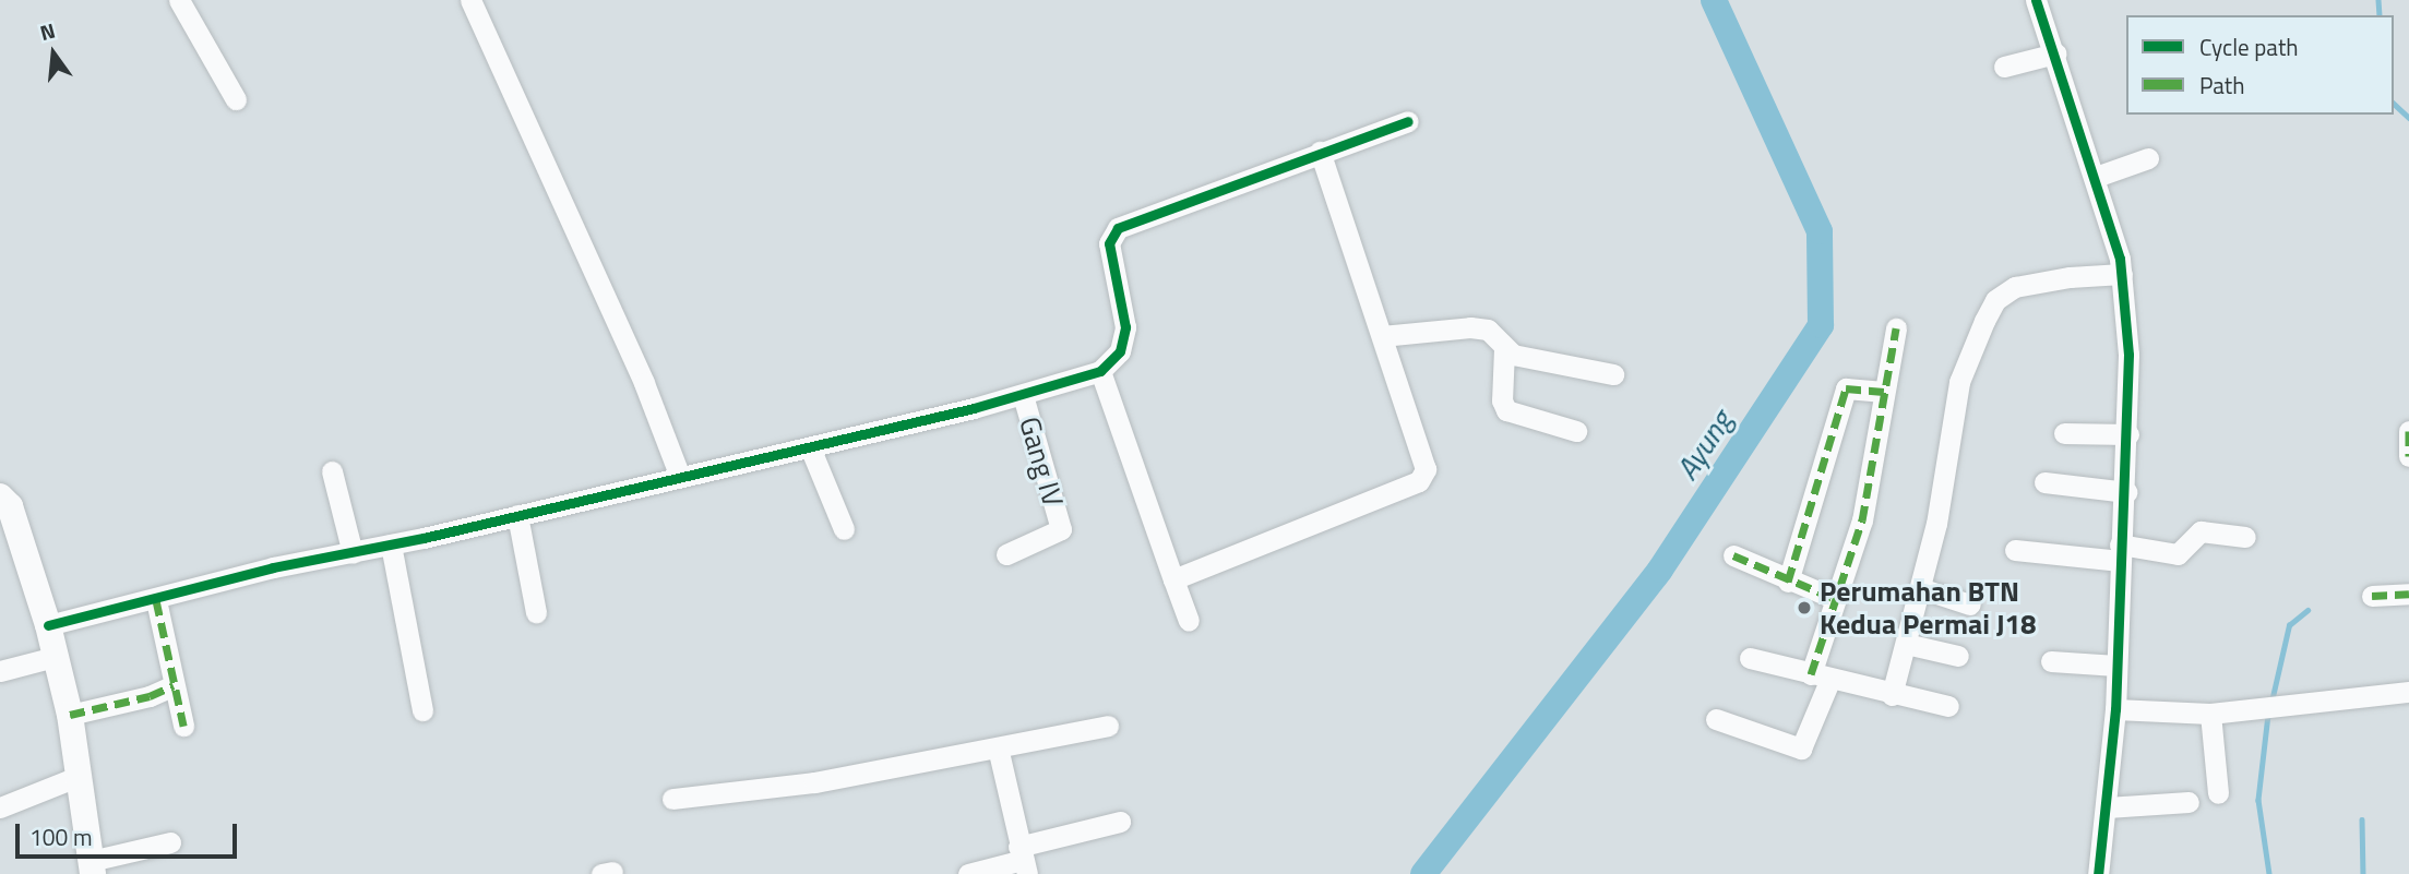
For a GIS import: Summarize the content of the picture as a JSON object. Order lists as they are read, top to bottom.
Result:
{
  "streets": {
    "street": ["Gang IV"]
  },
  "water": ["Ayung"],
  "places": ["Perumahan BTN Kedua Permai J18"],
  "legend": ["Cycle path", "Path"],
  "scale_bar": "100 m",
  "north": "top"
}
